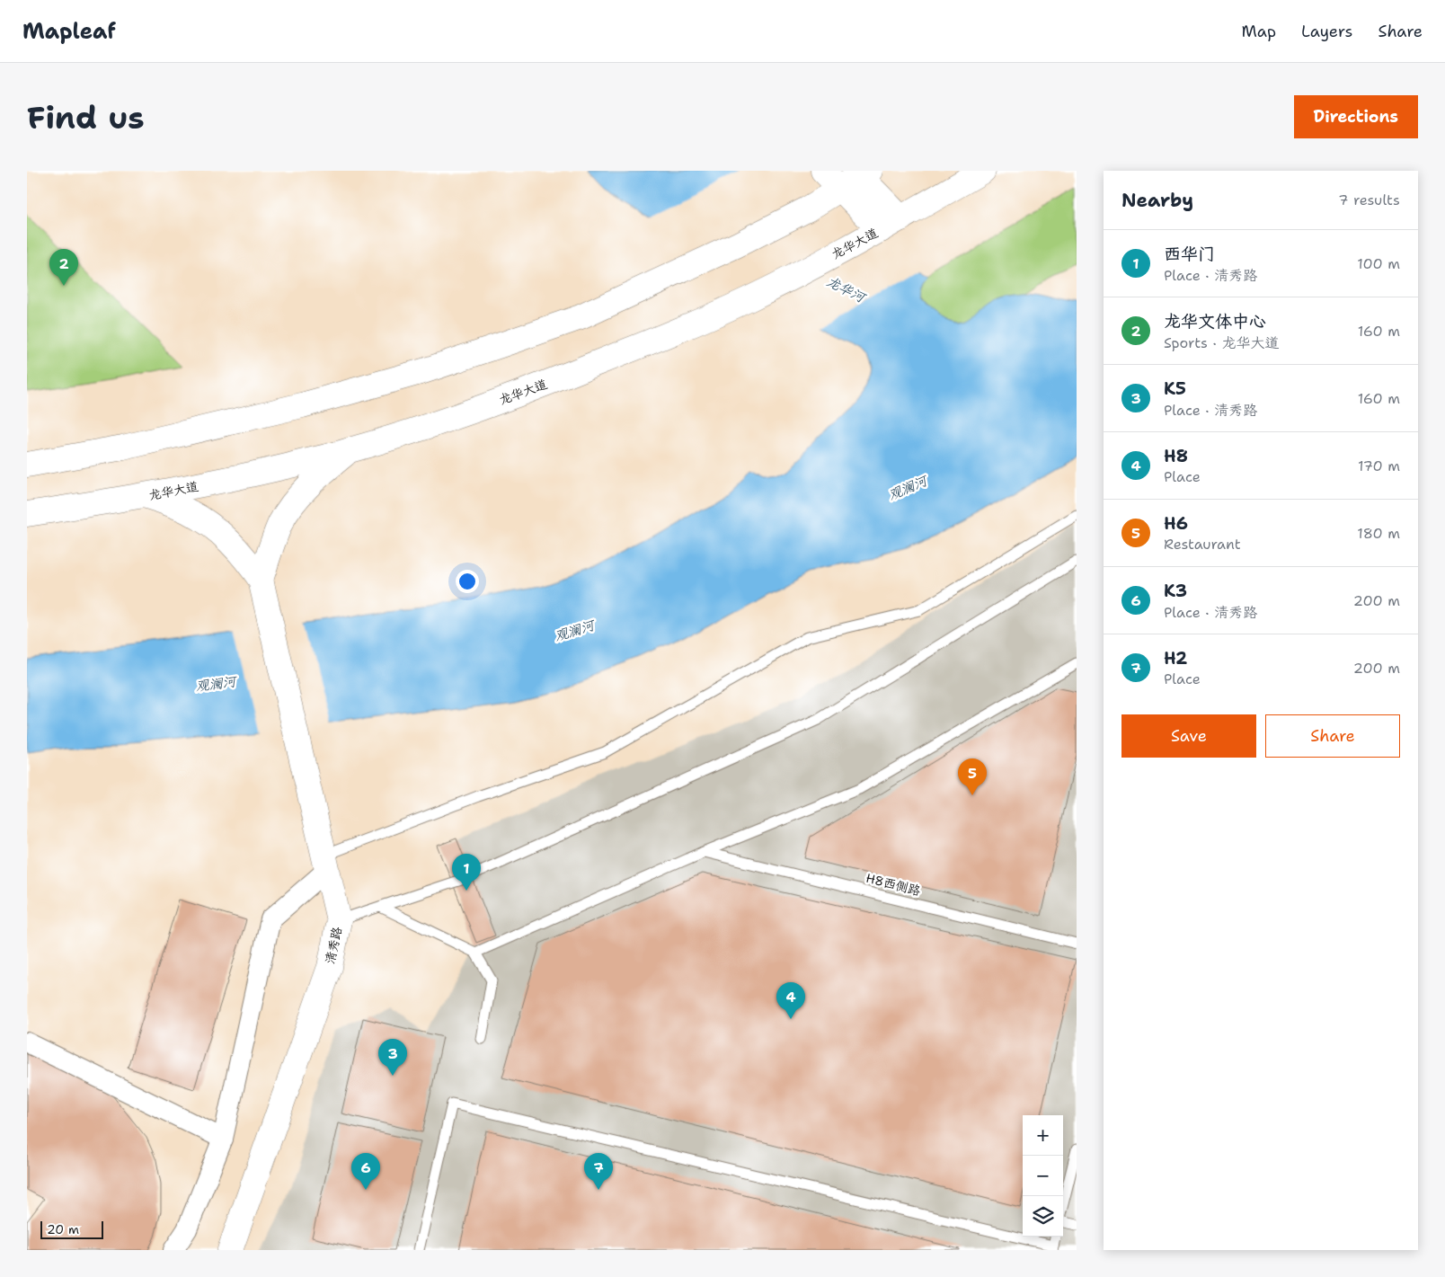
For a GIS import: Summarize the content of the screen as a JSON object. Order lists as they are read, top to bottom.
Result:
{
  "streets": {
    "main road": ["龙华大道", "清秀路"],
    "lane": ["H8西側路"]
  },
  "water": ["龙华河", "观澜河"],
  "scale_bar": "20 m",
  "page": {
    "header": "Mapleaf",
    "nav": ["Map", "Layers", "Share"],
    "buttons": [
      "Directions",
      ["Save", "Share"]
    ],
    "title": "Find us",
    "heading": ["Nearby", "7 results"],
    "list": [
      {
        "mark": "1",
        "name": "西华门",
        "note": "Place · 清秀路",
        "value": "100 m"
      },
      {
        "mark": "2",
        "name": "龙华文体中心",
        "note": "Sports · 龙华大道",
        "value": "160 m"
      },
      {
        "mark": "3",
        "name": "K5",
        "note": "Place · 清秀路",
        "value": "160 m"
      },
      {
        "mark": "4",
        "name": "H8",
        "note": "Place",
        "value": "170 m"
      },
      {
        "mark": "5",
        "name": "H6",
        "note": "Restaurant",
        "value": "180 m"
      },
      {
        "mark": "6",
        "name": "K3",
        "note": "Place · 清秀路",
        "value": "200 m"
      },
      {
        "mark": "7",
        "name": "H2",
        "note": "Place",
        "value": "200 m"
      }
    ],
    "pins": [
      "2",
      "5",
      "1",
      "4",
      "3",
      "6",
      "7"
    ],
    "map_buttons": ["+", "−"],
    "scale": "20 m"
  }
}
